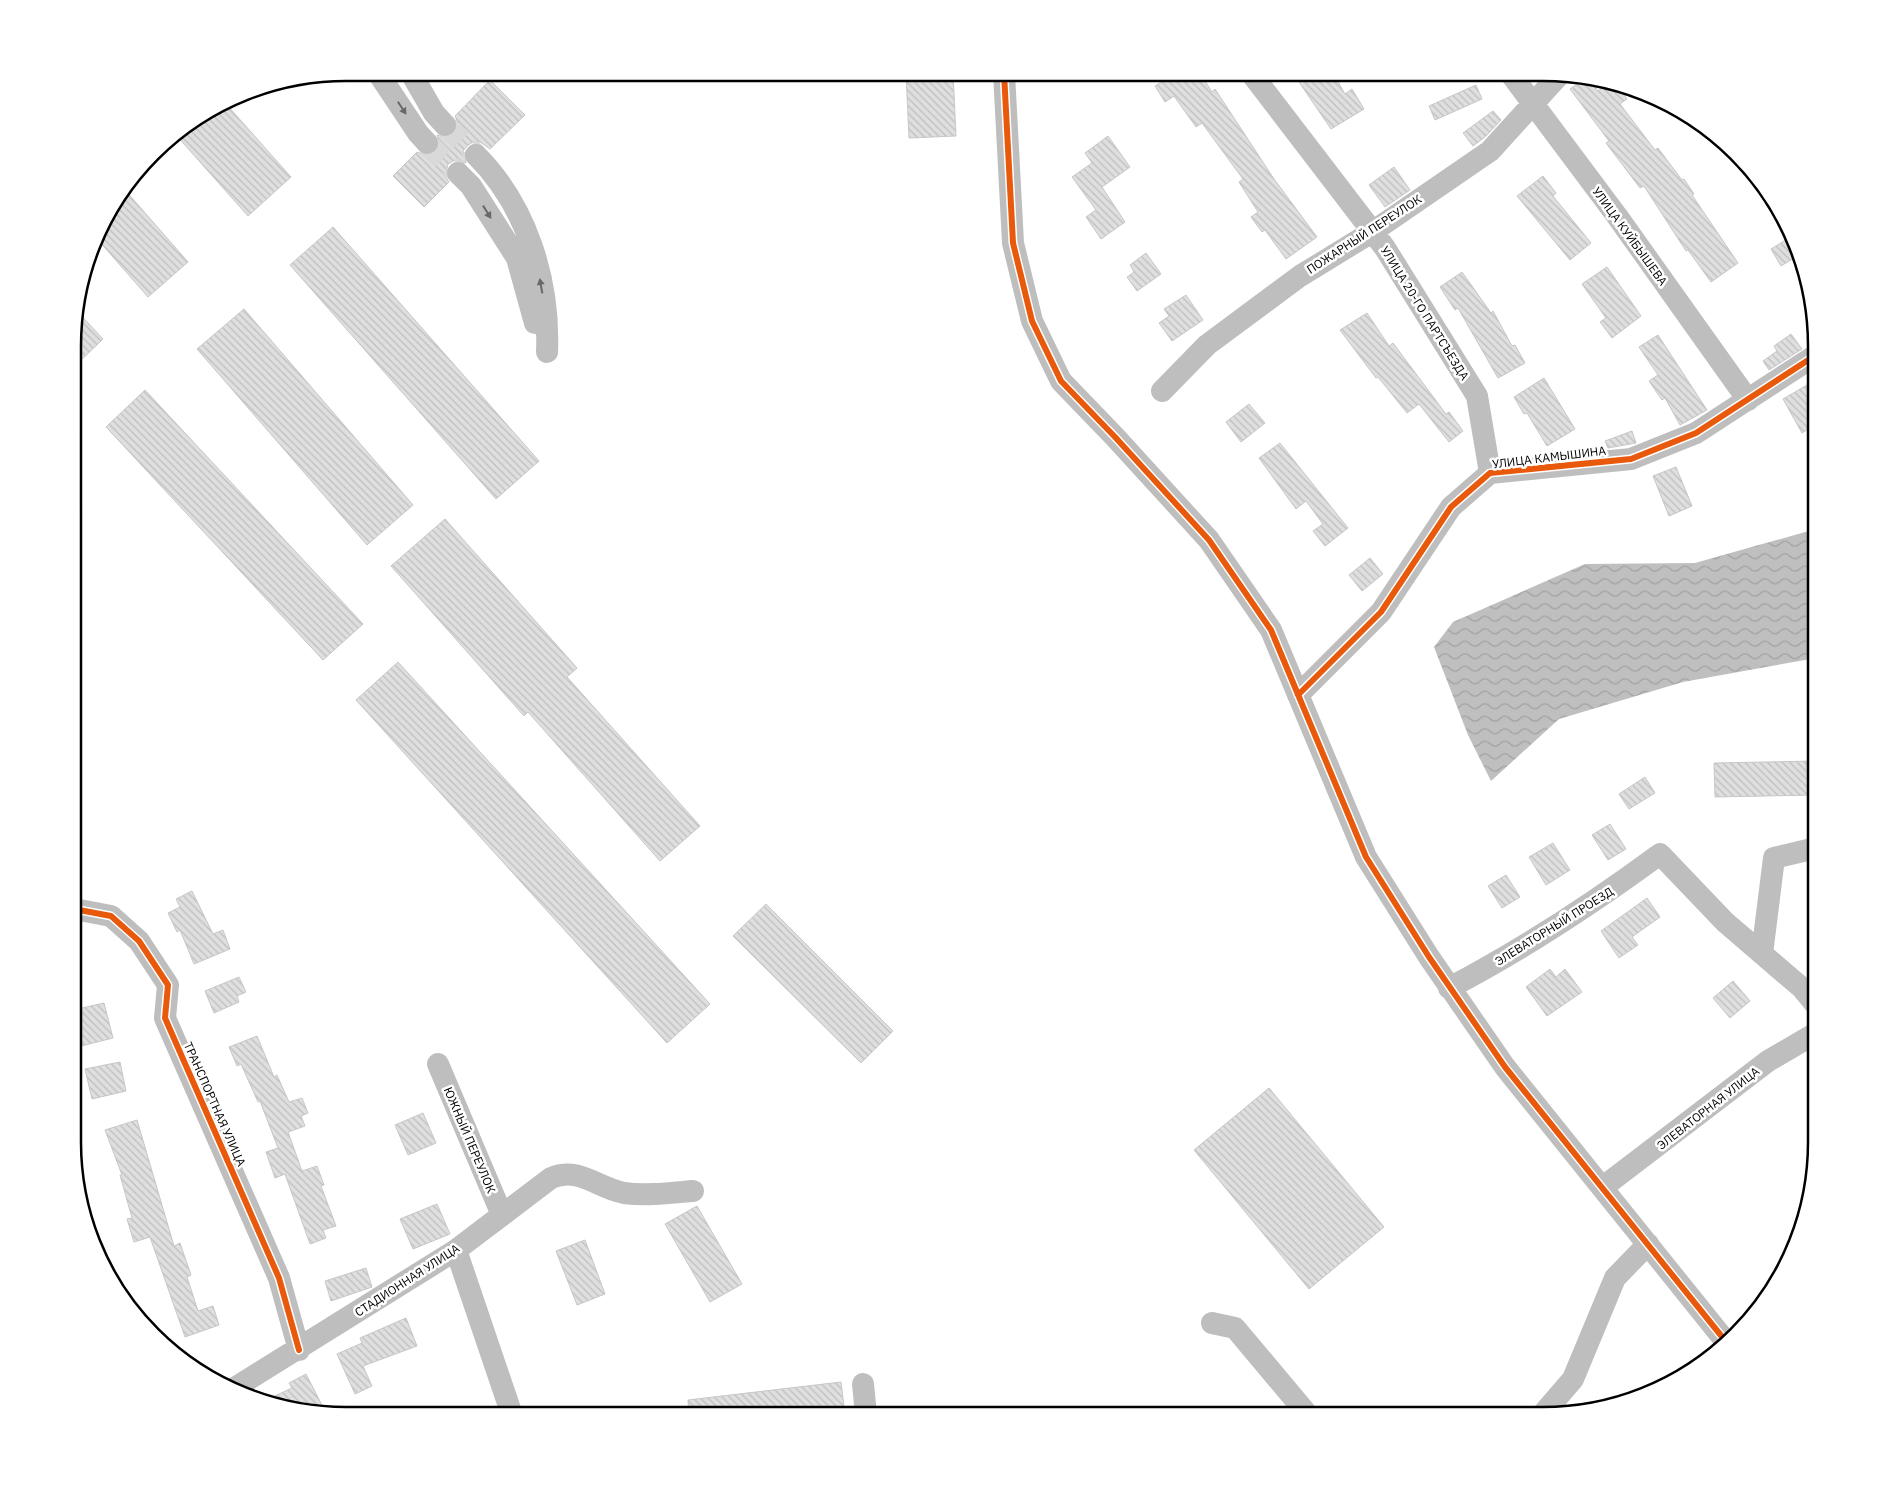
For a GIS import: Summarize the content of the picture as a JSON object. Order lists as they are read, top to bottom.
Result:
{
  "streets": {
    "street": [
      "ПОЖАРНЫЙ ПЕРЕУЛОК",
      "УЛИЦА КУЙБЫШЕВА",
      "УЛИЦА 20-ГО ПАРТСЪЕЗДА",
      "УЛИЦА КАМЫШИНА",
      "ЭЛЕВАТОРНЫЙ ПРОЕЗД",
      "ТРАНСПОРТНАЯ УЛИЦА",
      "ЭЛЕВАТОРНАЯ УЛИЦА",
      "ЮЖНЫЙ ПЕРЕУЛОК",
      "СТАДИОННАЯ УЛИЦА"
    ]
  },
  "crossings": [
    ["ПОЖАРНЫЙ ПЕРЕУЛОК", "УЛИЦА КУЙБЫШЕВА"],
    ["ПОЖАРНЫЙ ПЕРЕУЛОК", "УЛИЦА 20-ГО ПАРТСЪЕЗДА"],
    ["УЛИЦА КУЙБЫШЕВА", "УЛИЦА КАМЫШИНА"],
    ["УЛИЦА 20-ГО ПАРТСЪЕЗДА", "УЛИЦА КАМЫШИНА"],
    ["ТРАНСПОРТНАЯ УЛИЦА", "СТАДИОННАЯ УЛИЦА"],
    ["ЮЖНЫЙ ПЕРЕУЛОК", "СТАДИОННАЯ УЛИЦА"]
  ]
}
